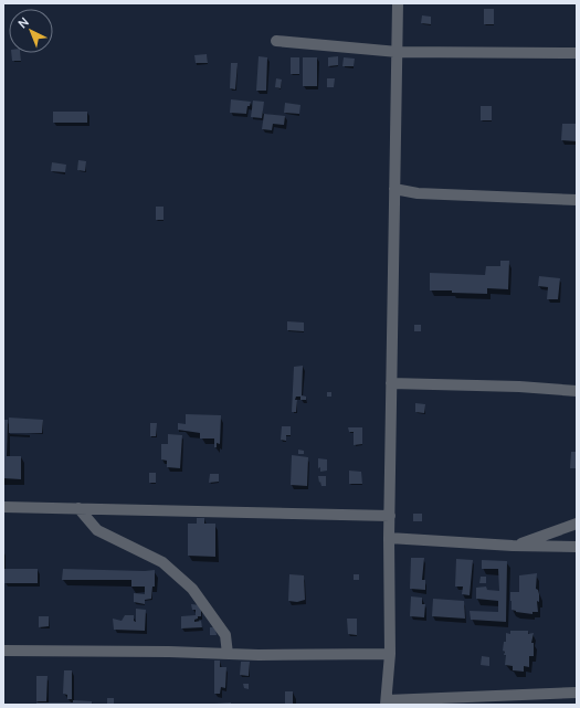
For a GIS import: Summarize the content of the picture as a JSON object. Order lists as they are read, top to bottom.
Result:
{
  "north": "top left"
}
